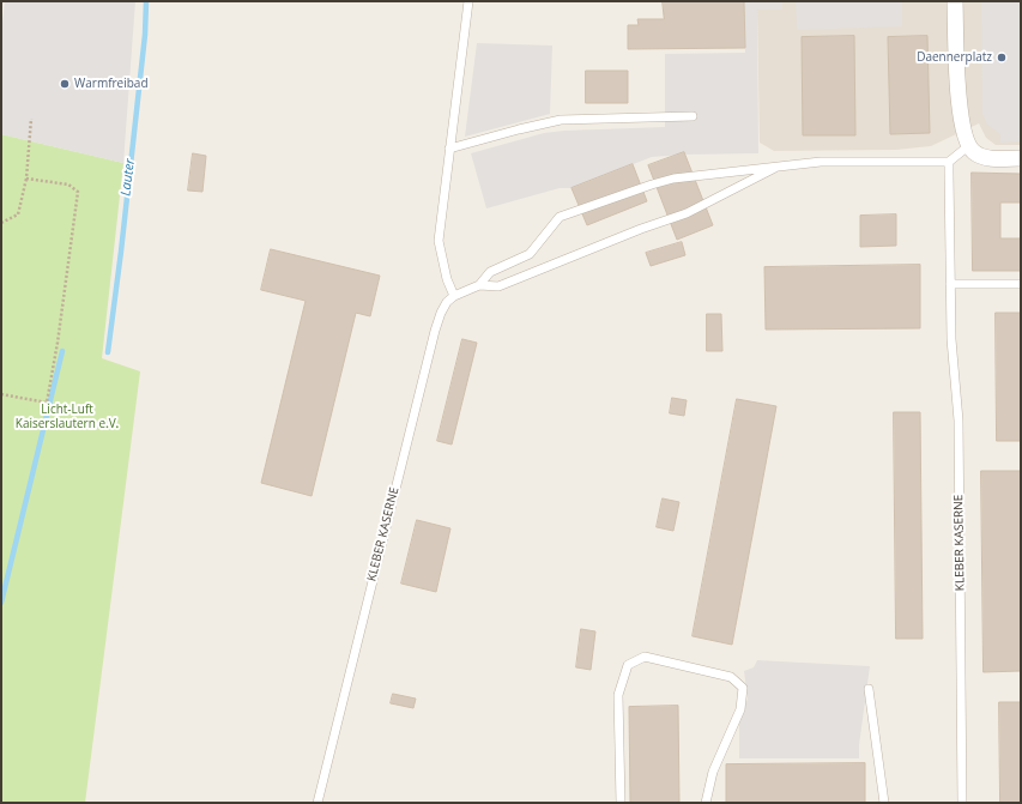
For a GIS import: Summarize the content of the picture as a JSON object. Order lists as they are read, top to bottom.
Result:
{
  "streets": {
    "lane": ["KLEBER KASERNE"]
  },
  "water": ["Lauter"],
  "parks": ["Licht-Luft Kaiserslautern e.V."],
  "places": ["Daennerplatz", "Warmfreibad"]
}
